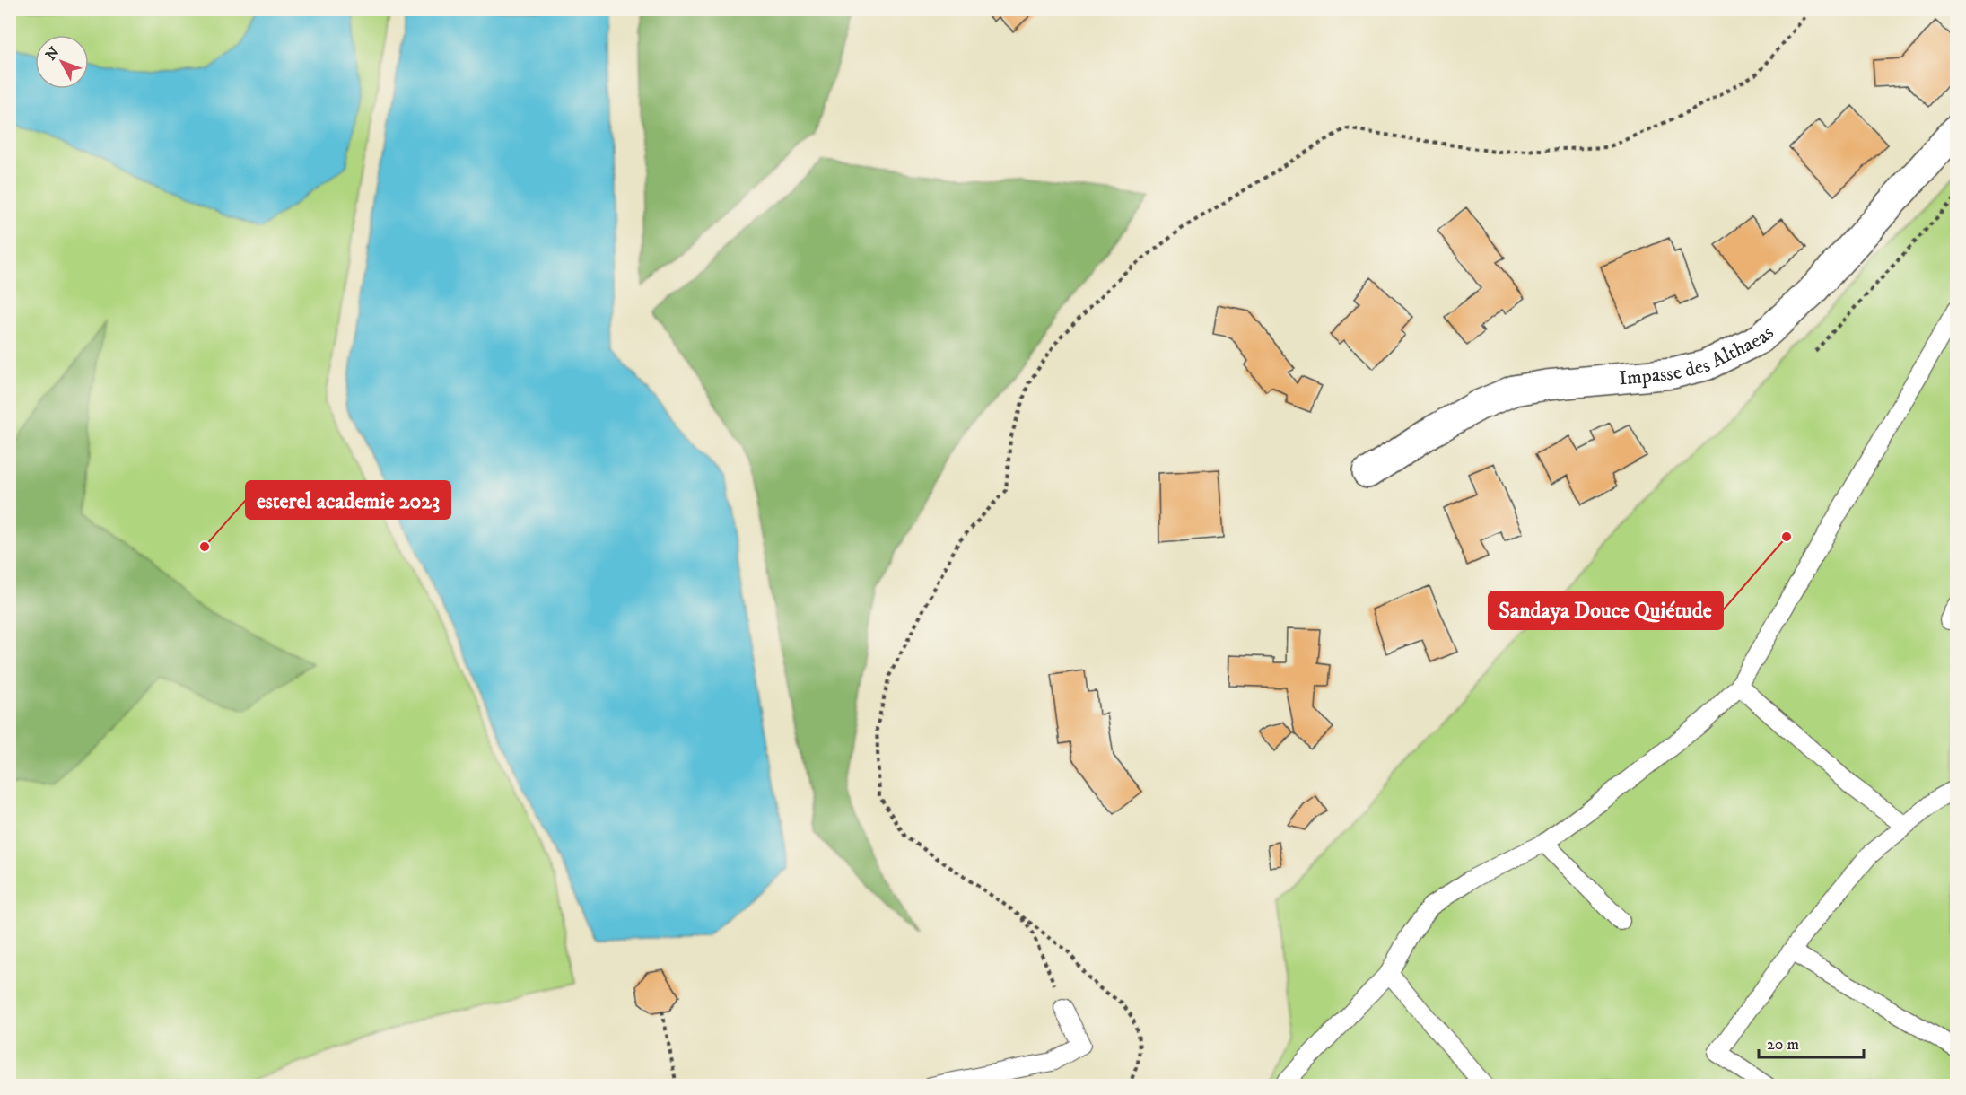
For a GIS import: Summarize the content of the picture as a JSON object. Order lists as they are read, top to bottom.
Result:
{
  "streets": {
    "street": ["Impasse des Althaeas"]
  },
  "places": ["Sandaya Douce Quiétude", "esterel academie 2023"],
  "scale_bar": "20 m",
  "north": "top left"
}
